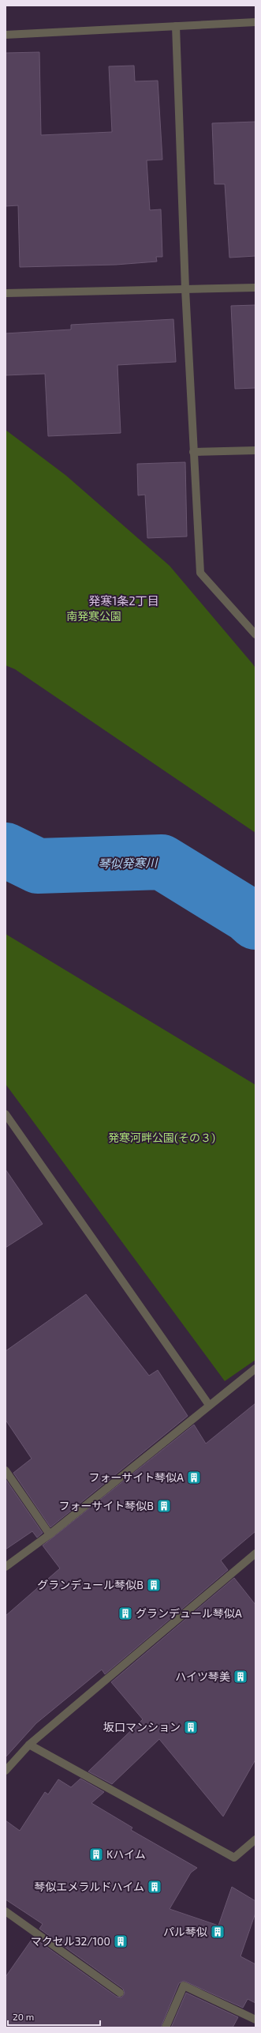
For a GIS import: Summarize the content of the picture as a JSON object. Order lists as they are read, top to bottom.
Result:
{
  "districts": ["発寒1条2丁目"],
  "water": ["琴似発寒川"],
  "parks": ["南発寒公園", "発寒河畔公園(その３)"],
  "places": {
    "building": [
      "フォーサイト琴似A",
      "フォーサイト琴似B",
      "グランデュール琴似B",
      "グランデュール琴似A",
      "ハイツ琴美",
      "坂口マンション",
      "Kハイム",
      "琴似エメラルドハイム",
      "パル琴似",
      "マクセル32/100"
    ]
  },
  "scale_bar": "20 m"
}
